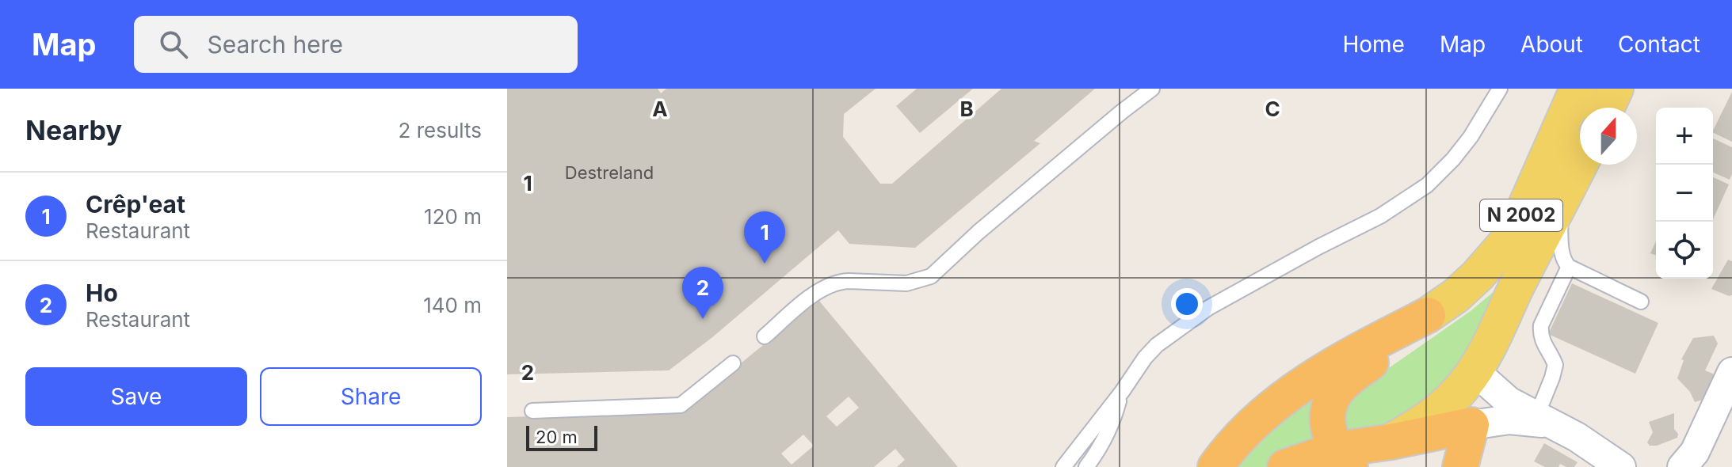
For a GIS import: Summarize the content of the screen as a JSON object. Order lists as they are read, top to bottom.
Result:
{
  "streets": {
    "main road": ["N 2002"]
  },
  "house_numbers": ["Destreland"],
  "scale_bar": "20 m",
  "north": "top",
  "page": {
    "header": "Map",
    "search": "Search here",
    "nav": [
      "Home",
      "Map",
      "About",
      "Contact"
    ],
    "heading": ["Nearby", "2 results"],
    "map_buttons": ["+", "−"],
    "list": [
      {
        "mark": "1",
        "name": "Crêp'eat",
        "note": "Restaurant",
        "value": "120 m"
      },
      {
        "mark": "2",
        "name": "Ho",
        "note": "Restaurant",
        "value": "140 m"
      }
    ],
    "pins": ["1", "2"],
    "buttons": ["Save", "Share"],
    "scale": "20 m"
  },
  "grid": {
    "columns": ["A", "B", "C"],
    "rows": ["1", "2"]
  }
}
